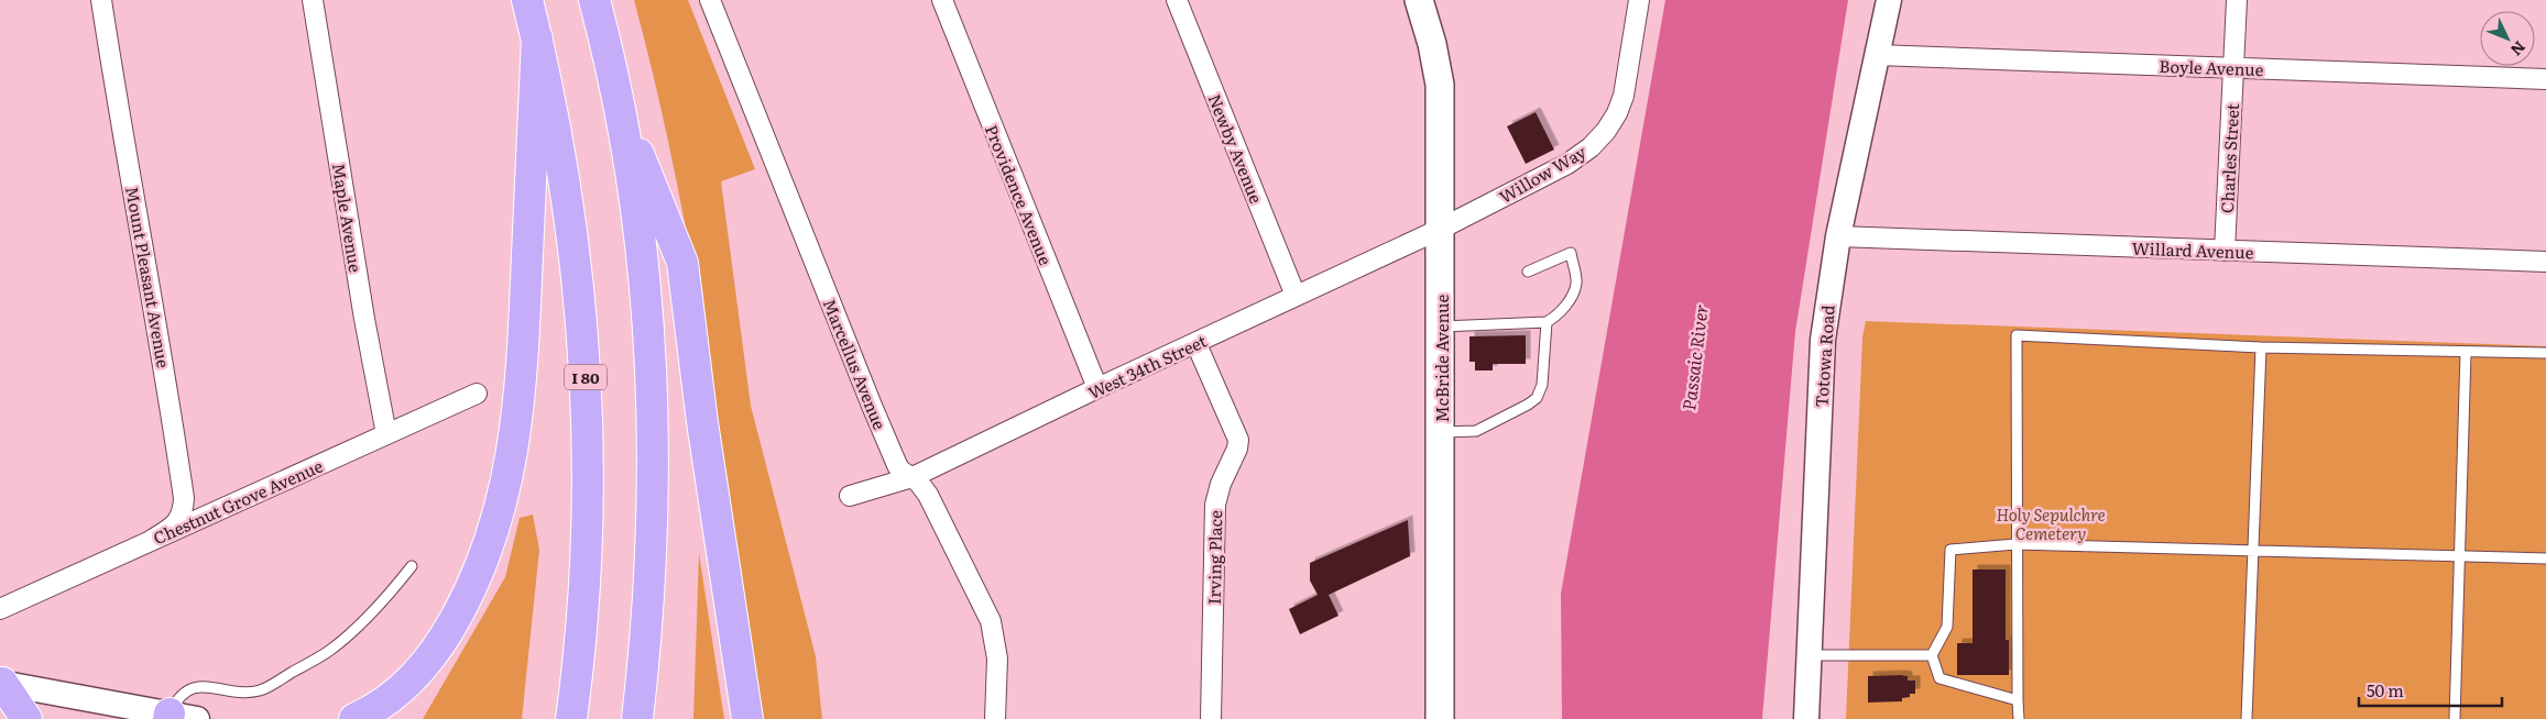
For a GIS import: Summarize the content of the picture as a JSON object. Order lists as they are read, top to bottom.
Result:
{
  "streets": {
    "highway": ["I 80"],
    "main road": ["McBride Avenue"],
    "street": [
      "Boyle Avenue",
      "Newby Avenue",
      "Charles Street",
      "Willow Way",
      "Providence Avenue",
      "Maple Avenue",
      "Willard Avenue",
      "Mount Pleasant Avenue",
      "Totowa Road",
      "Marcellus Avenue",
      "West 34th Street",
      "Chestnut Grove Avenue",
      "Irving Place"
    ]
  },
  "crossings": [
    ["Boyle Avenue", "Charles Street"],
    ["Boyle Avenue", "Totowa Road"],
    ["Newby Avenue", "West 34th Street"],
    ["Charles Street", "Willard Avenue"],
    ["Willow Way", "McBride Avenue"],
    ["Willow Way", "West 34th Street"],
    ["Providence Avenue", "West 34th Street"],
    ["Maple Avenue", "Chestnut Grove Avenue"],
    ["Willard Avenue", "Totowa Road"],
    ["Mount Pleasant Avenue", "Chestnut Grove Avenue"],
    ["McBride Avenue", "West 34th Street"],
    ["Marcellus Avenue", "West 34th Street"],
    ["West 34th Street", "Irving Place"]
  ],
  "water": ["Passaic River"],
  "parks": ["Holy Sepulchre Cemetery"],
  "scale_bar": "50 m",
  "north": "bottom right"
}
